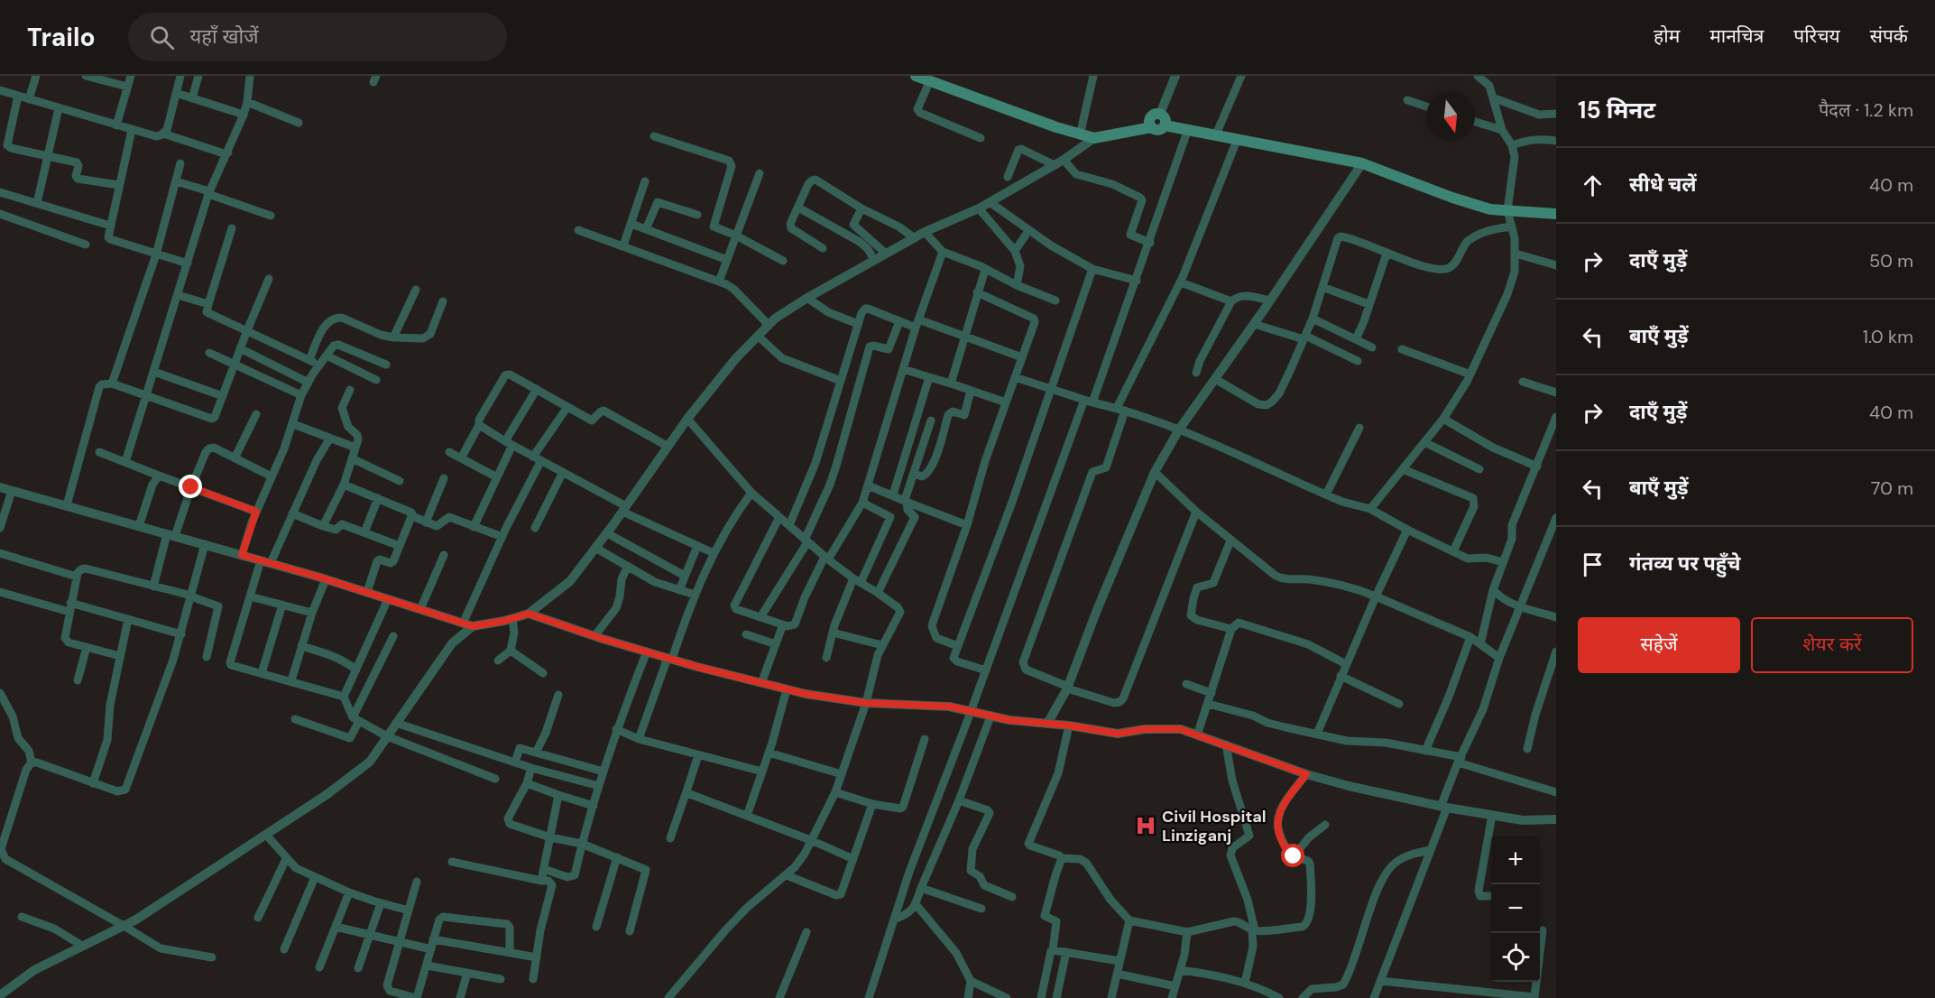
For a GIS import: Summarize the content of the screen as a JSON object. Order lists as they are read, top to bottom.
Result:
{
  "places": {
    "hospital": ["Civil Hospital Linziganj"]
  },
  "north": "bottom",
  "page": {
    "header": "Trailo",
    "search": "यहाँ खोजें",
    "nav": [
      "होम",
      "मानचित्र",
      "परिचय",
      "संपर्क"
    ],
    "heading": ["15 मिनट", "पैदल · 1.2 km"],
    "list": [
      ["सीधे चलें", "40 m"],
      ["दाएँ मुड़ें", "50 m"],
      ["बाएँ मुड़ें", "1.0 km"],
      ["दाएँ मुड़ें", "40 m"],
      ["बाएँ मुड़ें", "70 m"],
      "गंतव्य पर पहुँचे"
    ],
    "buttons": ["सहेजें", "शेयर करें"],
    "map_buttons": ["+", "−"]
  }
}
